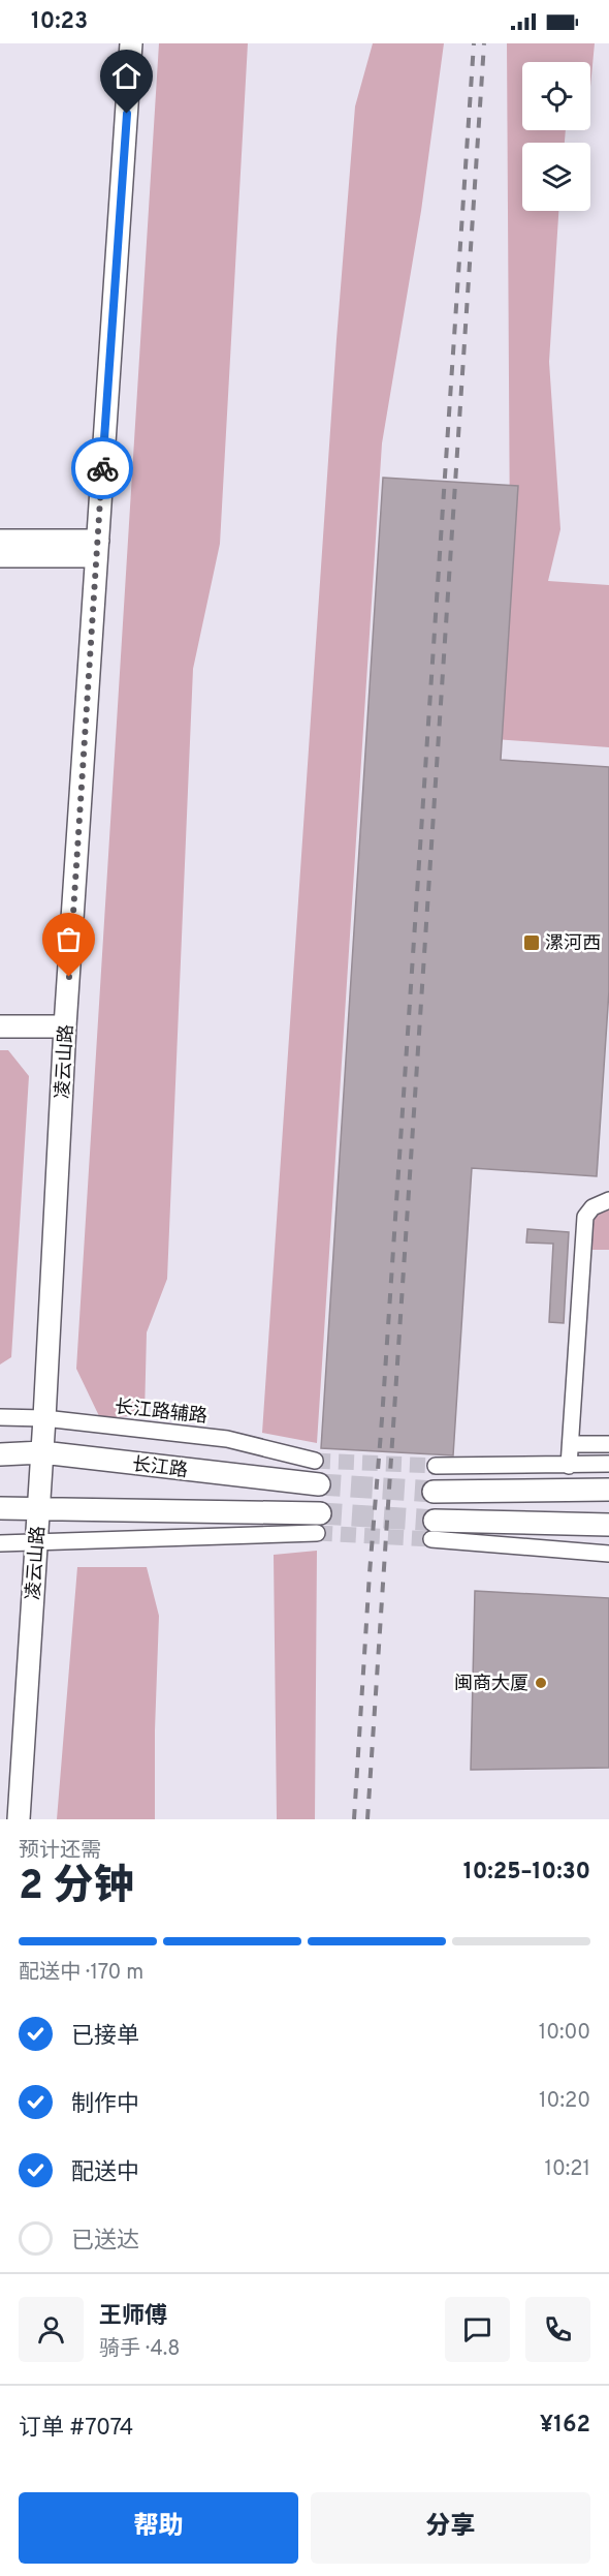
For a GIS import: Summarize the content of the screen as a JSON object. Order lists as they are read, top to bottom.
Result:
{
  "streets": {
    "street": ["凌云山路", "长江路辅路", "长江路"]
  },
  "crossings": [
    ["凌云山路", "长江路辅路"],
    ["凌云山路", "长江路"]
  ],
  "places": {
    "transit": ["漯河西"],
    "other": ["闽商大厦"]
  },
  "page": {
    "status": "10:23",
    "heading": ["2 分钟", "预计还需", "10:25–10:30"],
    "panel": [
      "王师傅",
      "骑手 · 4.8",
      "订单 #7074",
      "¥162"
    ],
    "bar": "配送中 · 170 m",
    "list": [
      ["已接单", "10:00"],
      ["制作中", "10:20"],
      ["配送中", "10:21"],
      "已送达"
    ],
    "buttons": ["帮助", "分享"]
  }
}
